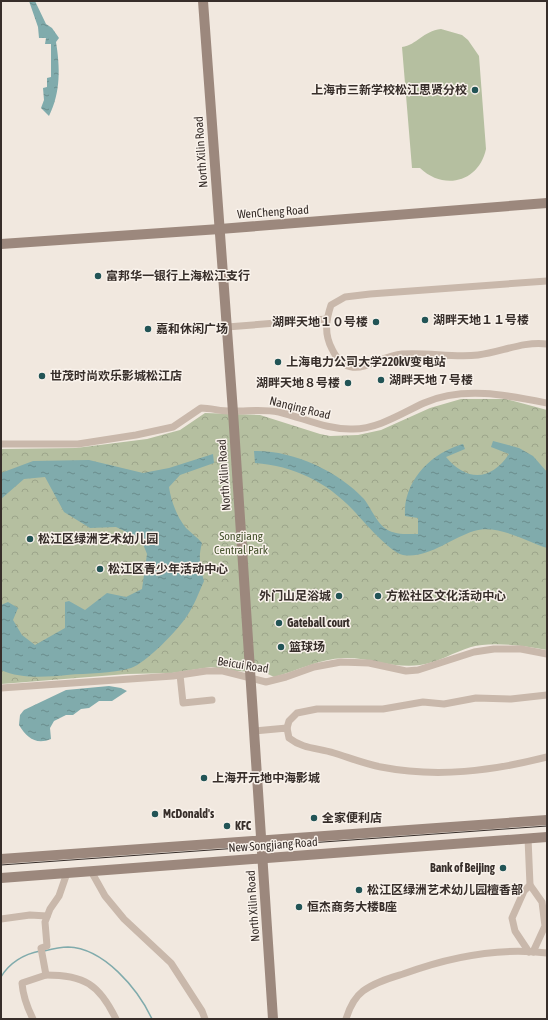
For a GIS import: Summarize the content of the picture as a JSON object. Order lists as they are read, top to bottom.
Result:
{
  "streets": {
    "street": [
      "North Xilin Road",
      "WenCheng Road",
      "Nanqing Road",
      "Beicui Road",
      "New Songjiang Road"
    ]
  },
  "crossings": [
    ["North Xilin Road", "WenCheng Road"],
    ["North Xilin Road", "Nanqing Road"],
    ["North Xilin Road", "Beicui Road"],
    ["North Xilin Road", "New Songjiang Road"]
  ],
  "parks": ["Songjiang Central Park"],
  "places": [
    "上海市三新学校松江思贤分校",
    "富邦华一银行上海松江支行",
    "湖畔天地１１号楼",
    "湖畔天地１０号楼",
    "嘉和休闲广场",
    "上海电力公司大学220kV变电站",
    "世茂时尚欢乐影城松江店",
    "湖畔天地７号楼",
    "湖畔天地８号楼",
    "松江区绿洲艺术幼儿园",
    "松江区青少年活动中心",
    "外门山足浴城",
    "方松社区文化活动中心",
    "Gateball court",
    "篮球场",
    "上海开元地中海影城",
    "McDonald's",
    "全家便利店",
    "KFC",
    "Bank of Beijing",
    "松江区绿洲艺术幼儿园檀香部",
    "恒杰商务大楼B座"
  ]
}
